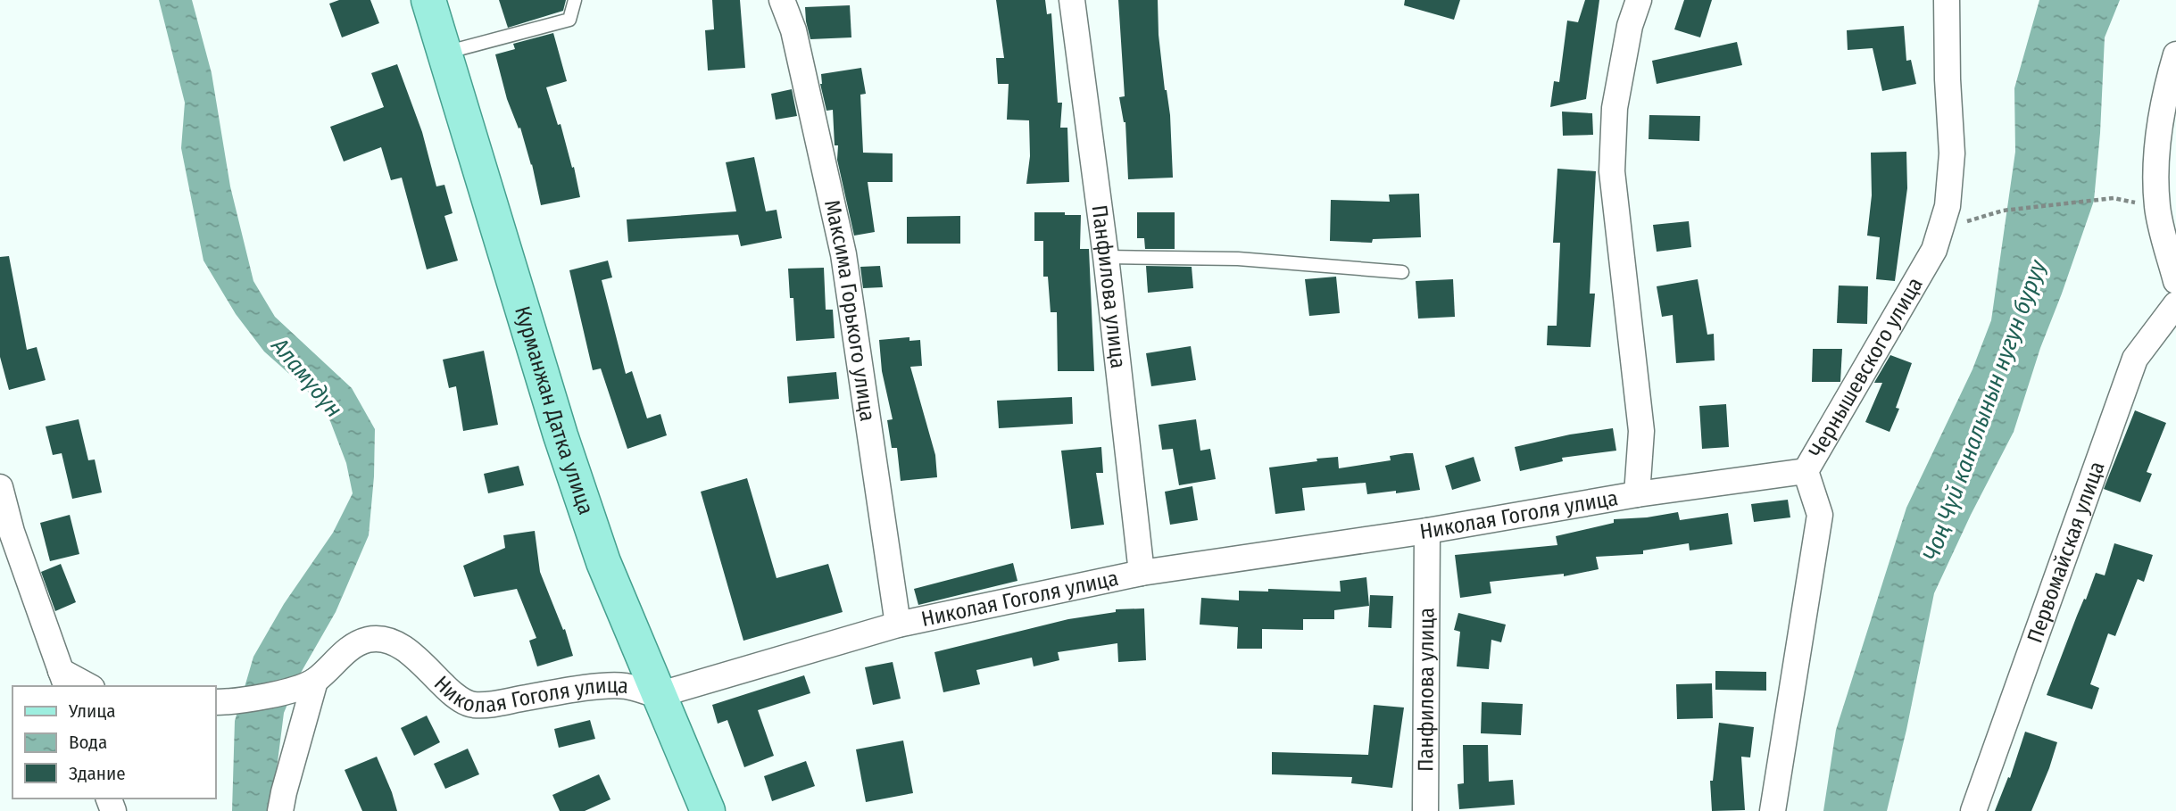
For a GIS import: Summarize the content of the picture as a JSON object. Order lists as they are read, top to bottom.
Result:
{
  "streets": {
    "main road": ["Курманжан Датка улица"],
    "street": [
      "Панфилова улица",
      "Максима Горького улица",
      "Чернышевского улица",
      "Николая Гоголя улица",
      "Первомайская улица"
    ]
  },
  "crossings": [
    ["Панфилова улица", "Николая Гоголя улица"],
    ["Максима Горького улица", "Николая Гоголя улица"],
    ["Чернышевского улица", "Николая Гоголя улица"],
    ["Курманжан Датка улица", "Николая Гоголя улица"]
  ],
  "water": ["Аламүдүн", "Чоң Чүй каналынын нугун буруу"],
  "legend": ["Улица", "Вода", "Здание"]
}
